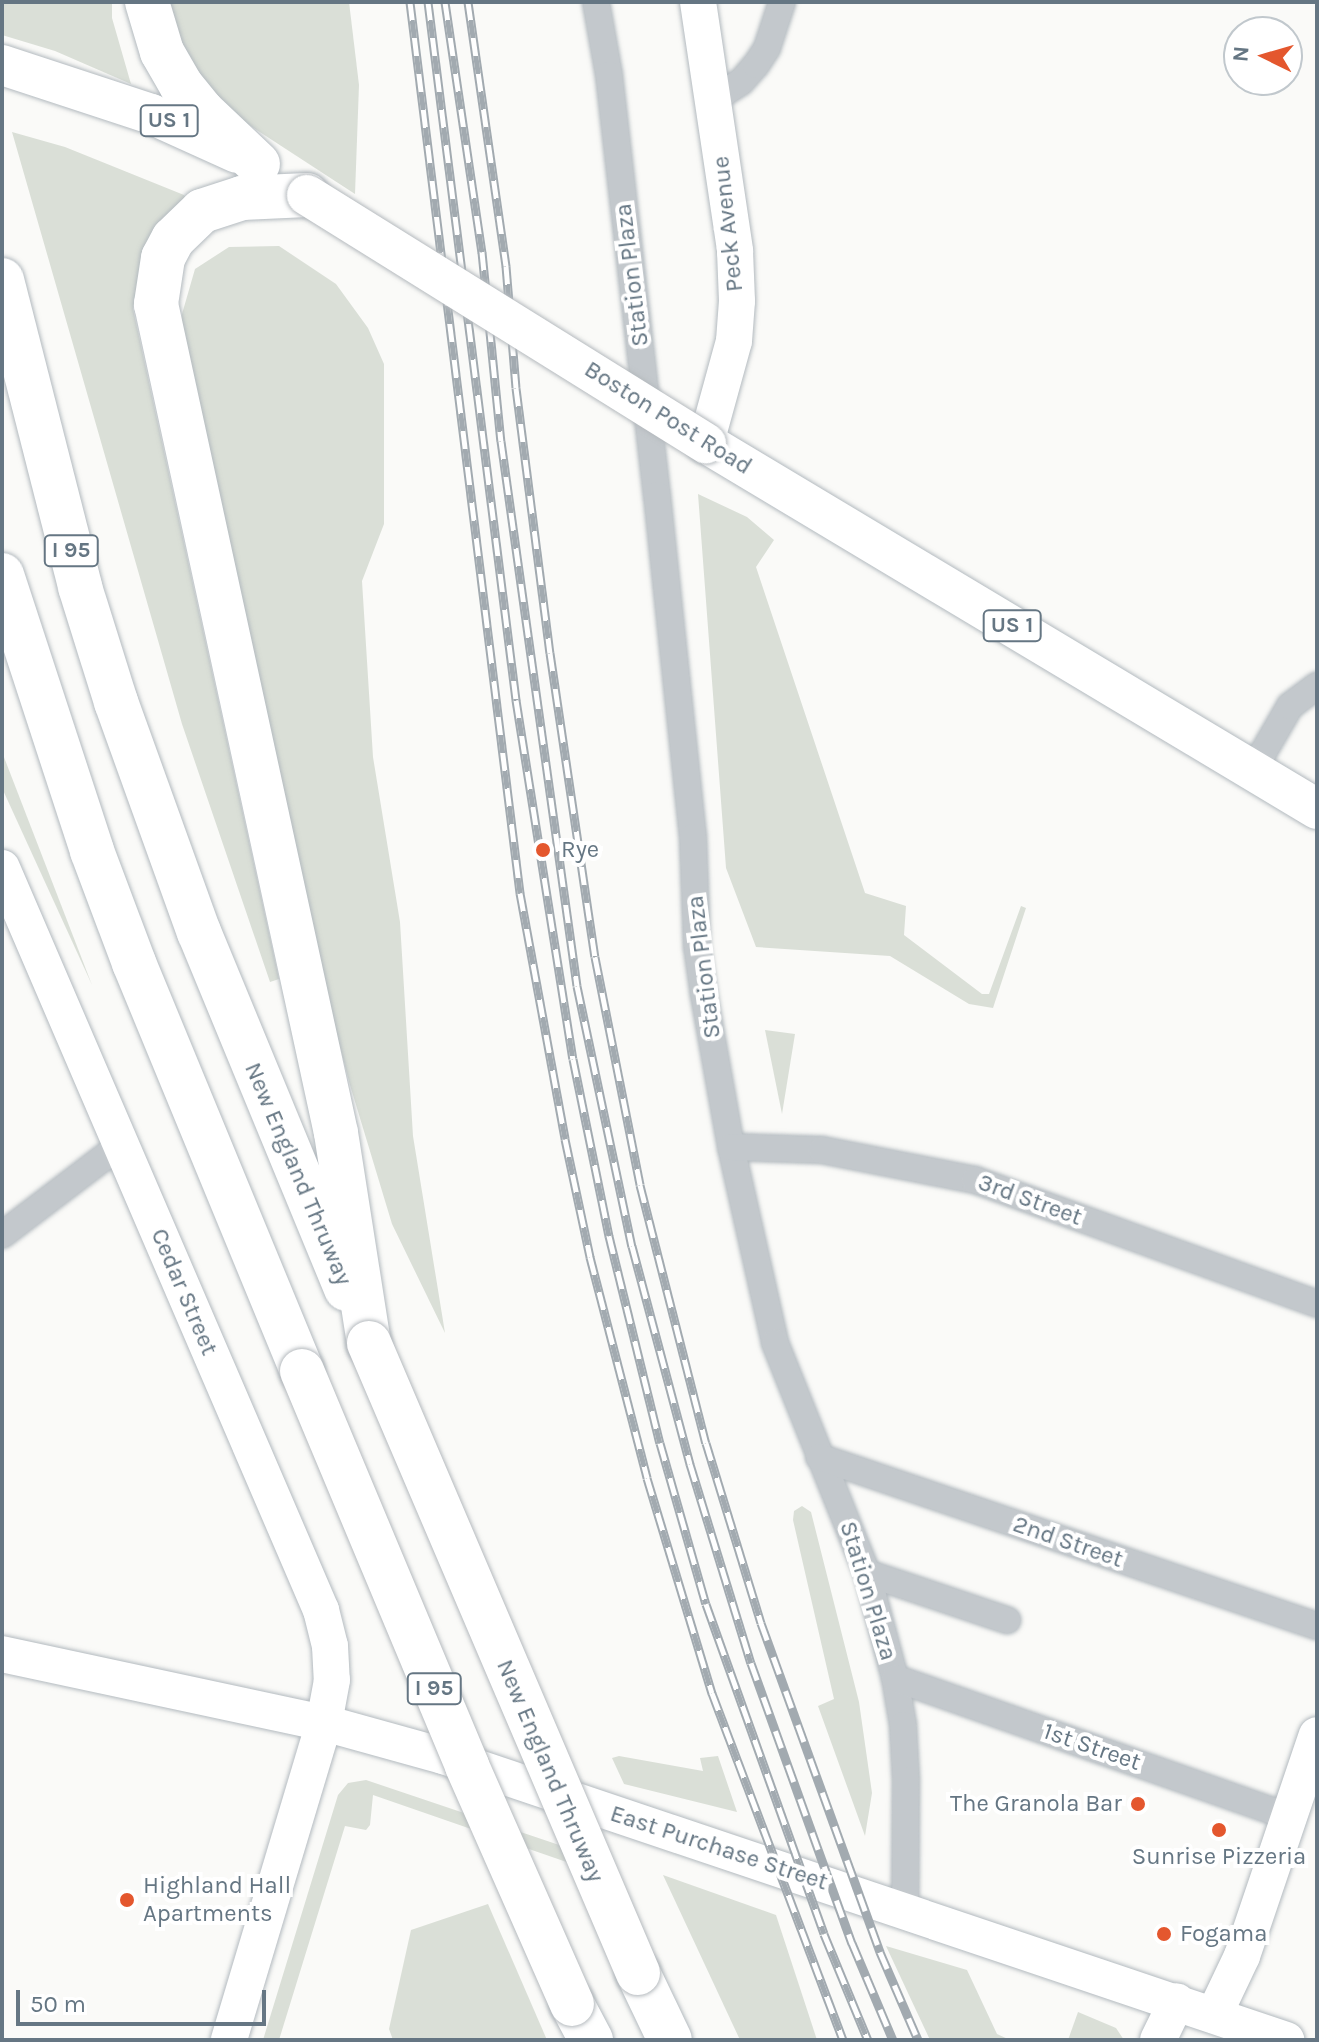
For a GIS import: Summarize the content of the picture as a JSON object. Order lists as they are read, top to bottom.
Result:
{
  "streets": {
    "highway": ["I 95", "New England Thruway"],
    "main road": ["US 1", "Boston Post Road"],
    "street": [
      "Peck Avenue",
      "Station Plaza",
      "3rd Street",
      "Cedar Street",
      "2nd Street",
      "1st Street",
      "East Purchase Street"
    ]
  },
  "crossings": [
    ["Peck Avenue", "Boston Post Road"],
    ["Station Plaza", "3rd Street"],
    ["Station Plaza", "2nd Street"],
    ["Station Plaza", "1st Street"],
    ["Station Plaza", "East Purchase Street"],
    ["Cedar Street", "East Purchase Street"]
  ],
  "places": [
    "Rye",
    "The Granola Bar",
    "Sunrise Pizzeria",
    "Highland Hall Apartments",
    "Fogama"
  ],
  "scale_bar": "50 m",
  "north": "left"
}
